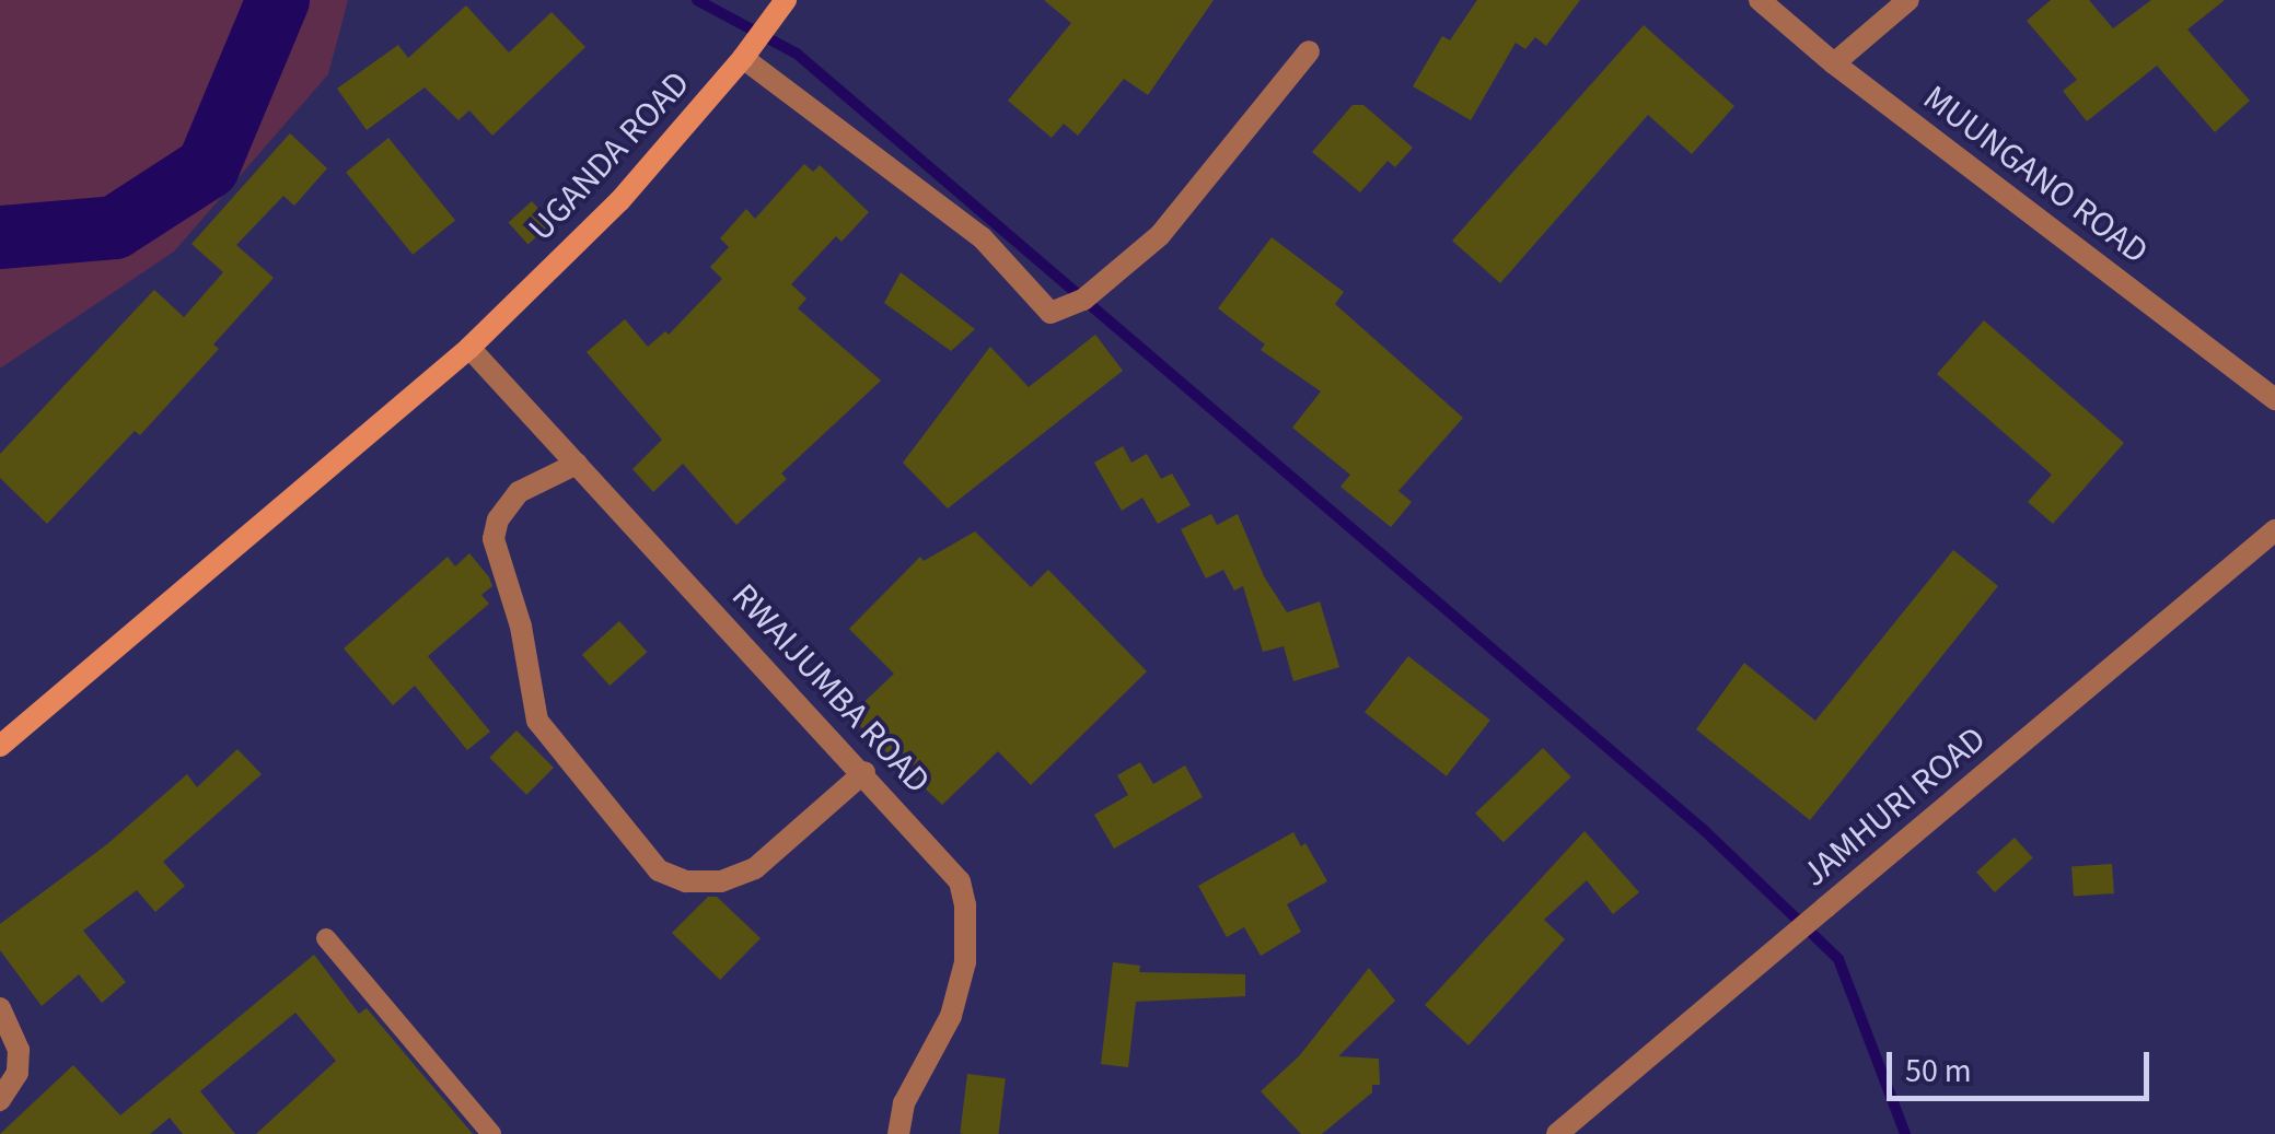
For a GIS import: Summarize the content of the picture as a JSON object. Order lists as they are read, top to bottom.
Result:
{
  "streets": {
    "main road": ["UGANDA ROAD"],
    "street": ["MUUNGANO ROAD", "RWAIJUMBA ROAD", "JAMHURI ROAD"]
  },
  "crossings": [
    ["UGANDA ROAD", "RWAIJUMBA ROAD"]
  ],
  "scale_bar": "50 m"
}
